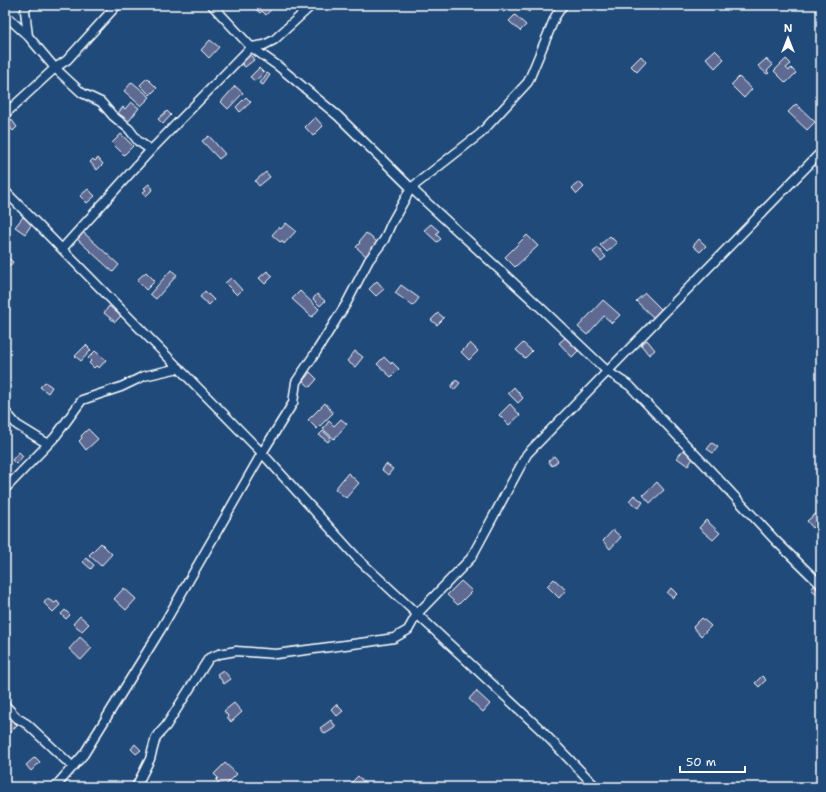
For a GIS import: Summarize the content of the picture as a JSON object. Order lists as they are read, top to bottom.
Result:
{
  "scale_bar": "50 m",
  "north": "top"
}
